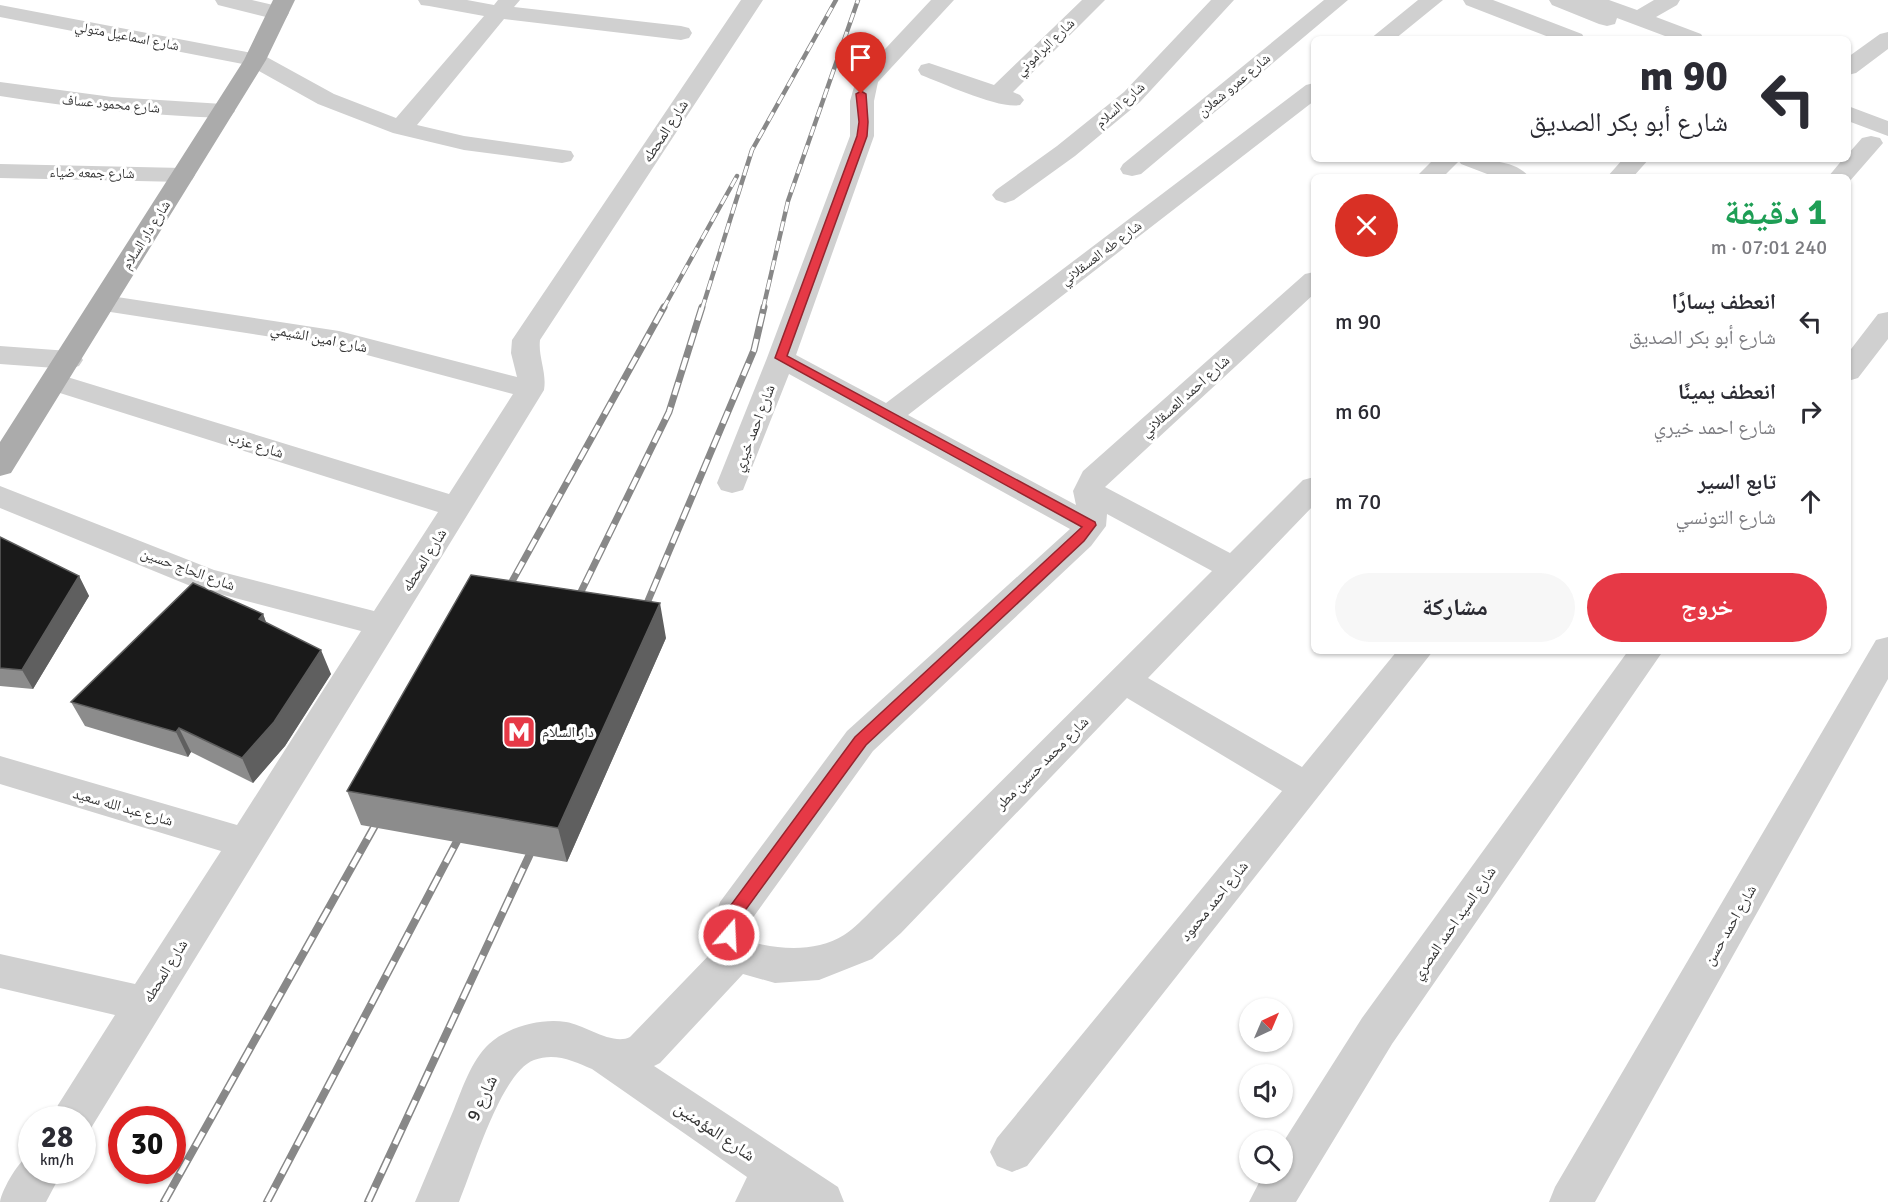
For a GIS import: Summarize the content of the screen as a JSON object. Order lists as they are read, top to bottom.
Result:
{
  "streets": {
    "main road": ["شارع دار السلام"],
    "street": [
      "شارع اسماعيل متولي",
      "شارع البراموني",
      "شارع عمرو شعلان",
      "شارع محمود عساف",
      "شارع السلام",
      "شارع المحطه",
      "شارع جمعه ضياء",
      "شارع طه العسقلاني",
      "شارع امين الشيمي",
      "شارع احمد العسقلاني",
      "شارع احمد خيري",
      "شارع عزب",
      "شارع الحاج حسين",
      "شارع محمد حسين مطر",
      "شارع عبد الله سعيد",
      "شارع احمد محمود",
      "شارع السيد احمد المصري",
      "شارع احمد حسن",
      "شارع 9",
      "شارع المؤمنين"
    ]
  },
  "crossings": [
    ["شارع اسماعيل متولي", "شارع دار السلام"],
    ["شارع محمود عساف", "شارع دار السلام"],
    ["شارع المحطه", "شارع امين الشيمي"],
    ["شارع المحطه", "شارع عزب"],
    ["شارع المحطه", "شارع الحاج حسين"],
    ["شارع المحطه", "شارع عبد الله سعيد"],
    ["شارع جمعه ضياء", "شارع دار السلام"],
    ["شارع دار السلام", "شارع امين الشيمي"],
    ["شارع دار السلام", "شارع عزب"],
    ["شارع 9", "شارع المؤمنين"]
  ],
  "places": {
    "metro station": ["دار السلام"]
  },
  "north": "top right",
  "page": {
    "turn": ["90 m", "شارع أبو بكر الصديق"],
    "heading": ["1 دقيقة", "240 m · 07:01"],
    "list": [
      {
        "name": "انعطف يسارًا",
        "note": "شارع أبو بكر الصديق",
        "value": "90 m"
      },
      {
        "name": "انعطف يمينًا",
        "note": "شارع احمد خيري",
        "value": "60 m"
      },
      {
        "name": "تابع السير",
        "note": "شارع التونسي",
        "value": "70 m"
      }
    ],
    "buttons": ["خروج", "مشاركة"],
    "speed": "28 km/h",
    "limit": "30"
  }
}
